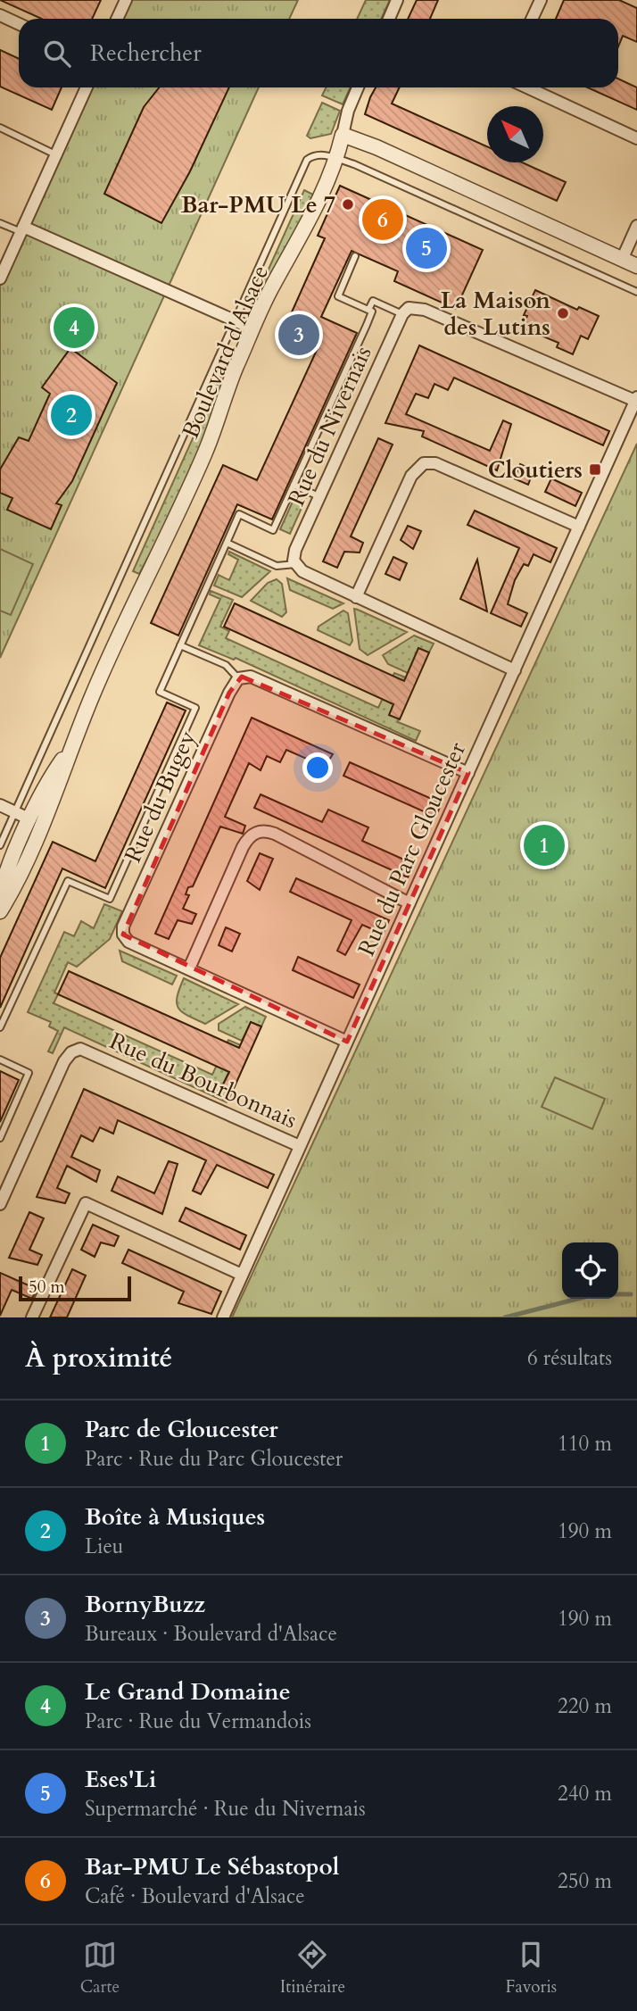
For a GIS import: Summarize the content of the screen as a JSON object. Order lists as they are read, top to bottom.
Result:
{
  "streets": {
    "street": [
      "Boulevard d'Alsace",
      "Rue du Nivernais",
      "Rue du Bugey",
      "Rue du Parc Gloucester",
      "Rue du Bourbonnais"
    ]
  },
  "crossings": [
    ["Rue du Bugey", "Rue du Parc Gloucester"],
    ["Rue du Parc Gloucester", "Rue du Bourbonnais"]
  ],
  "places": {
    "other": ["Bar-PMU Le 7", "La Maison des Lutins"],
    "transit": ["Cloutiers"]
  },
  "scale_bar": "50 m",
  "north": "top left",
  "page": {
    "search": "Rechercher",
    "pins": [
      "6",
      "5",
      "4",
      "3",
      "2",
      "1"
    ],
    "scale": "50 m",
    "heading": ["À proximité", "6 résultats"],
    "list": [
      {
        "mark": "1",
        "name": "Parc de Gloucester",
        "note": "Parc · Rue du Parc Gloucester",
        "value": "110 m"
      },
      {
        "mark": "2",
        "name": "Boîte à Musiques",
        "note": "Lieu",
        "value": "190 m"
      },
      {
        "mark": "3",
        "name": "BornyBuzz",
        "note": "Bureaux · Boulevard d'Alsace",
        "value": "190 m"
      },
      {
        "mark": "4",
        "name": "Le Grand Domaine",
        "note": "Parc · Rue du Vermandois",
        "value": "220 m"
      },
      {
        "mark": "5",
        "name": "Eses'Li",
        "note": "Supermarché · Rue du Nivernais",
        "value": "240 m"
      },
      {
        "mark": "6",
        "name": "Bar-PMU Le Sébastopol",
        "note": "Café · Boulevard d'Alsace",
        "value": "250 m"
      }
    ],
    "nav": ["Carte", "Itinéraire", "Favoris"]
  }
}
